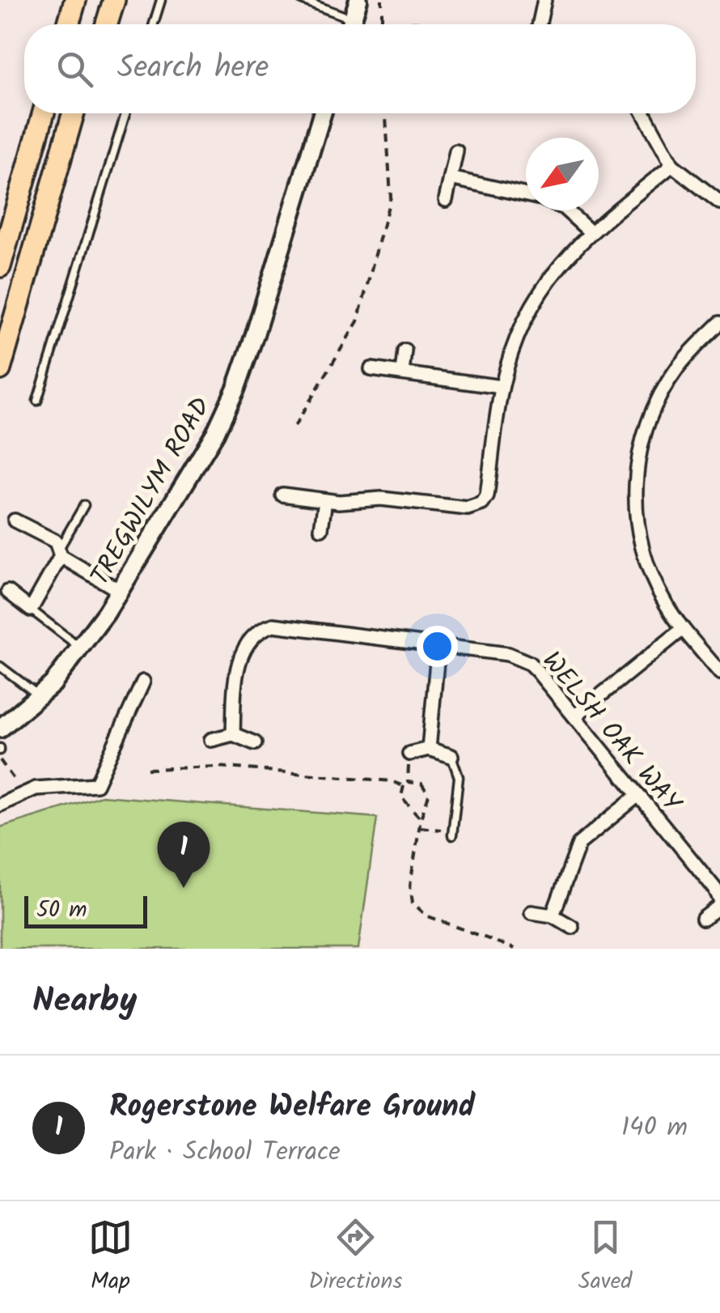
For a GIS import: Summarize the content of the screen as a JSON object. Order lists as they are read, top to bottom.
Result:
{
  "streets": {
    "street": ["TREGWILYM ROAD", "WELSH OAK WAY"]
  },
  "scale_bar": "50 m",
  "north": "bottom left",
  "page": {
    "search": "Search here",
    "pins": "1",
    "scale": "50 m",
    "heading": "Nearby",
    "list": [
      {
        "mark": "1",
        "name": "Rogerstone Welfare Ground",
        "note": "Park · School Terrace",
        "value": "140 m"
      }
    ],
    "nav": ["Map", "Directions", "Saved"]
  }
}
